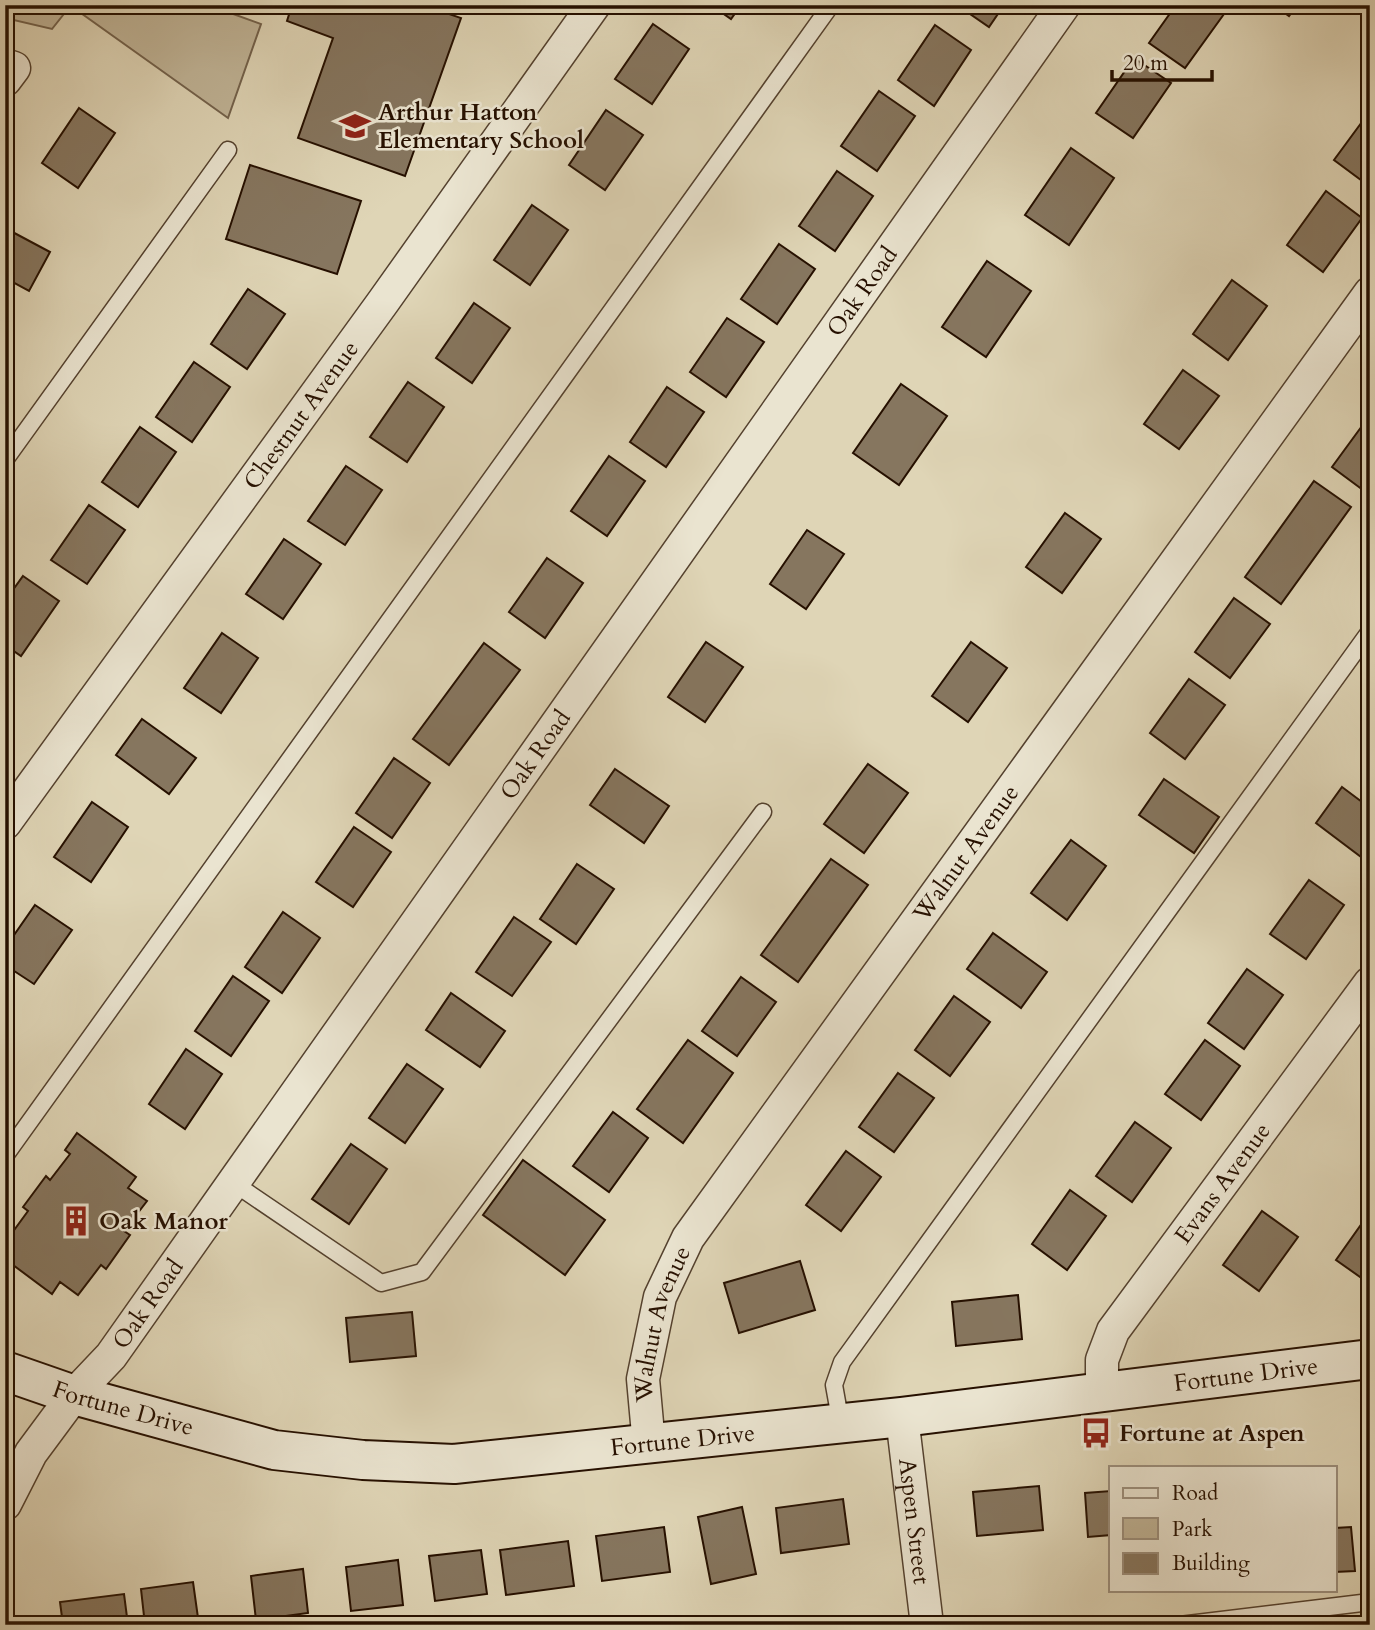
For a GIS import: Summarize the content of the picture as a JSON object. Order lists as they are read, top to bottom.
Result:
{
  "streets": {
    "main road": ["Fortune Drive"],
    "street": [
      "Oak Road",
      "Chestnut Avenue",
      "Walnut Avenue",
      "Evans Avenue",
      "Aspen Street"
    ]
  },
  "crossings": [
    ["Oak Road", "Fortune Drive"],
    ["Walnut Avenue", "Fortune Drive"],
    ["Evans Avenue", "Fortune Drive"],
    ["Fortune Drive", "Aspen Street"]
  ],
  "places": {
    "school or university": ["Arthur Hatton Elementary School"],
    "building": ["Oak Manor"],
    "bus stop": ["Fortune at Aspen"]
  },
  "legend": ["Road", "Park", "Building"],
  "scale_bar": "20 m"
}
